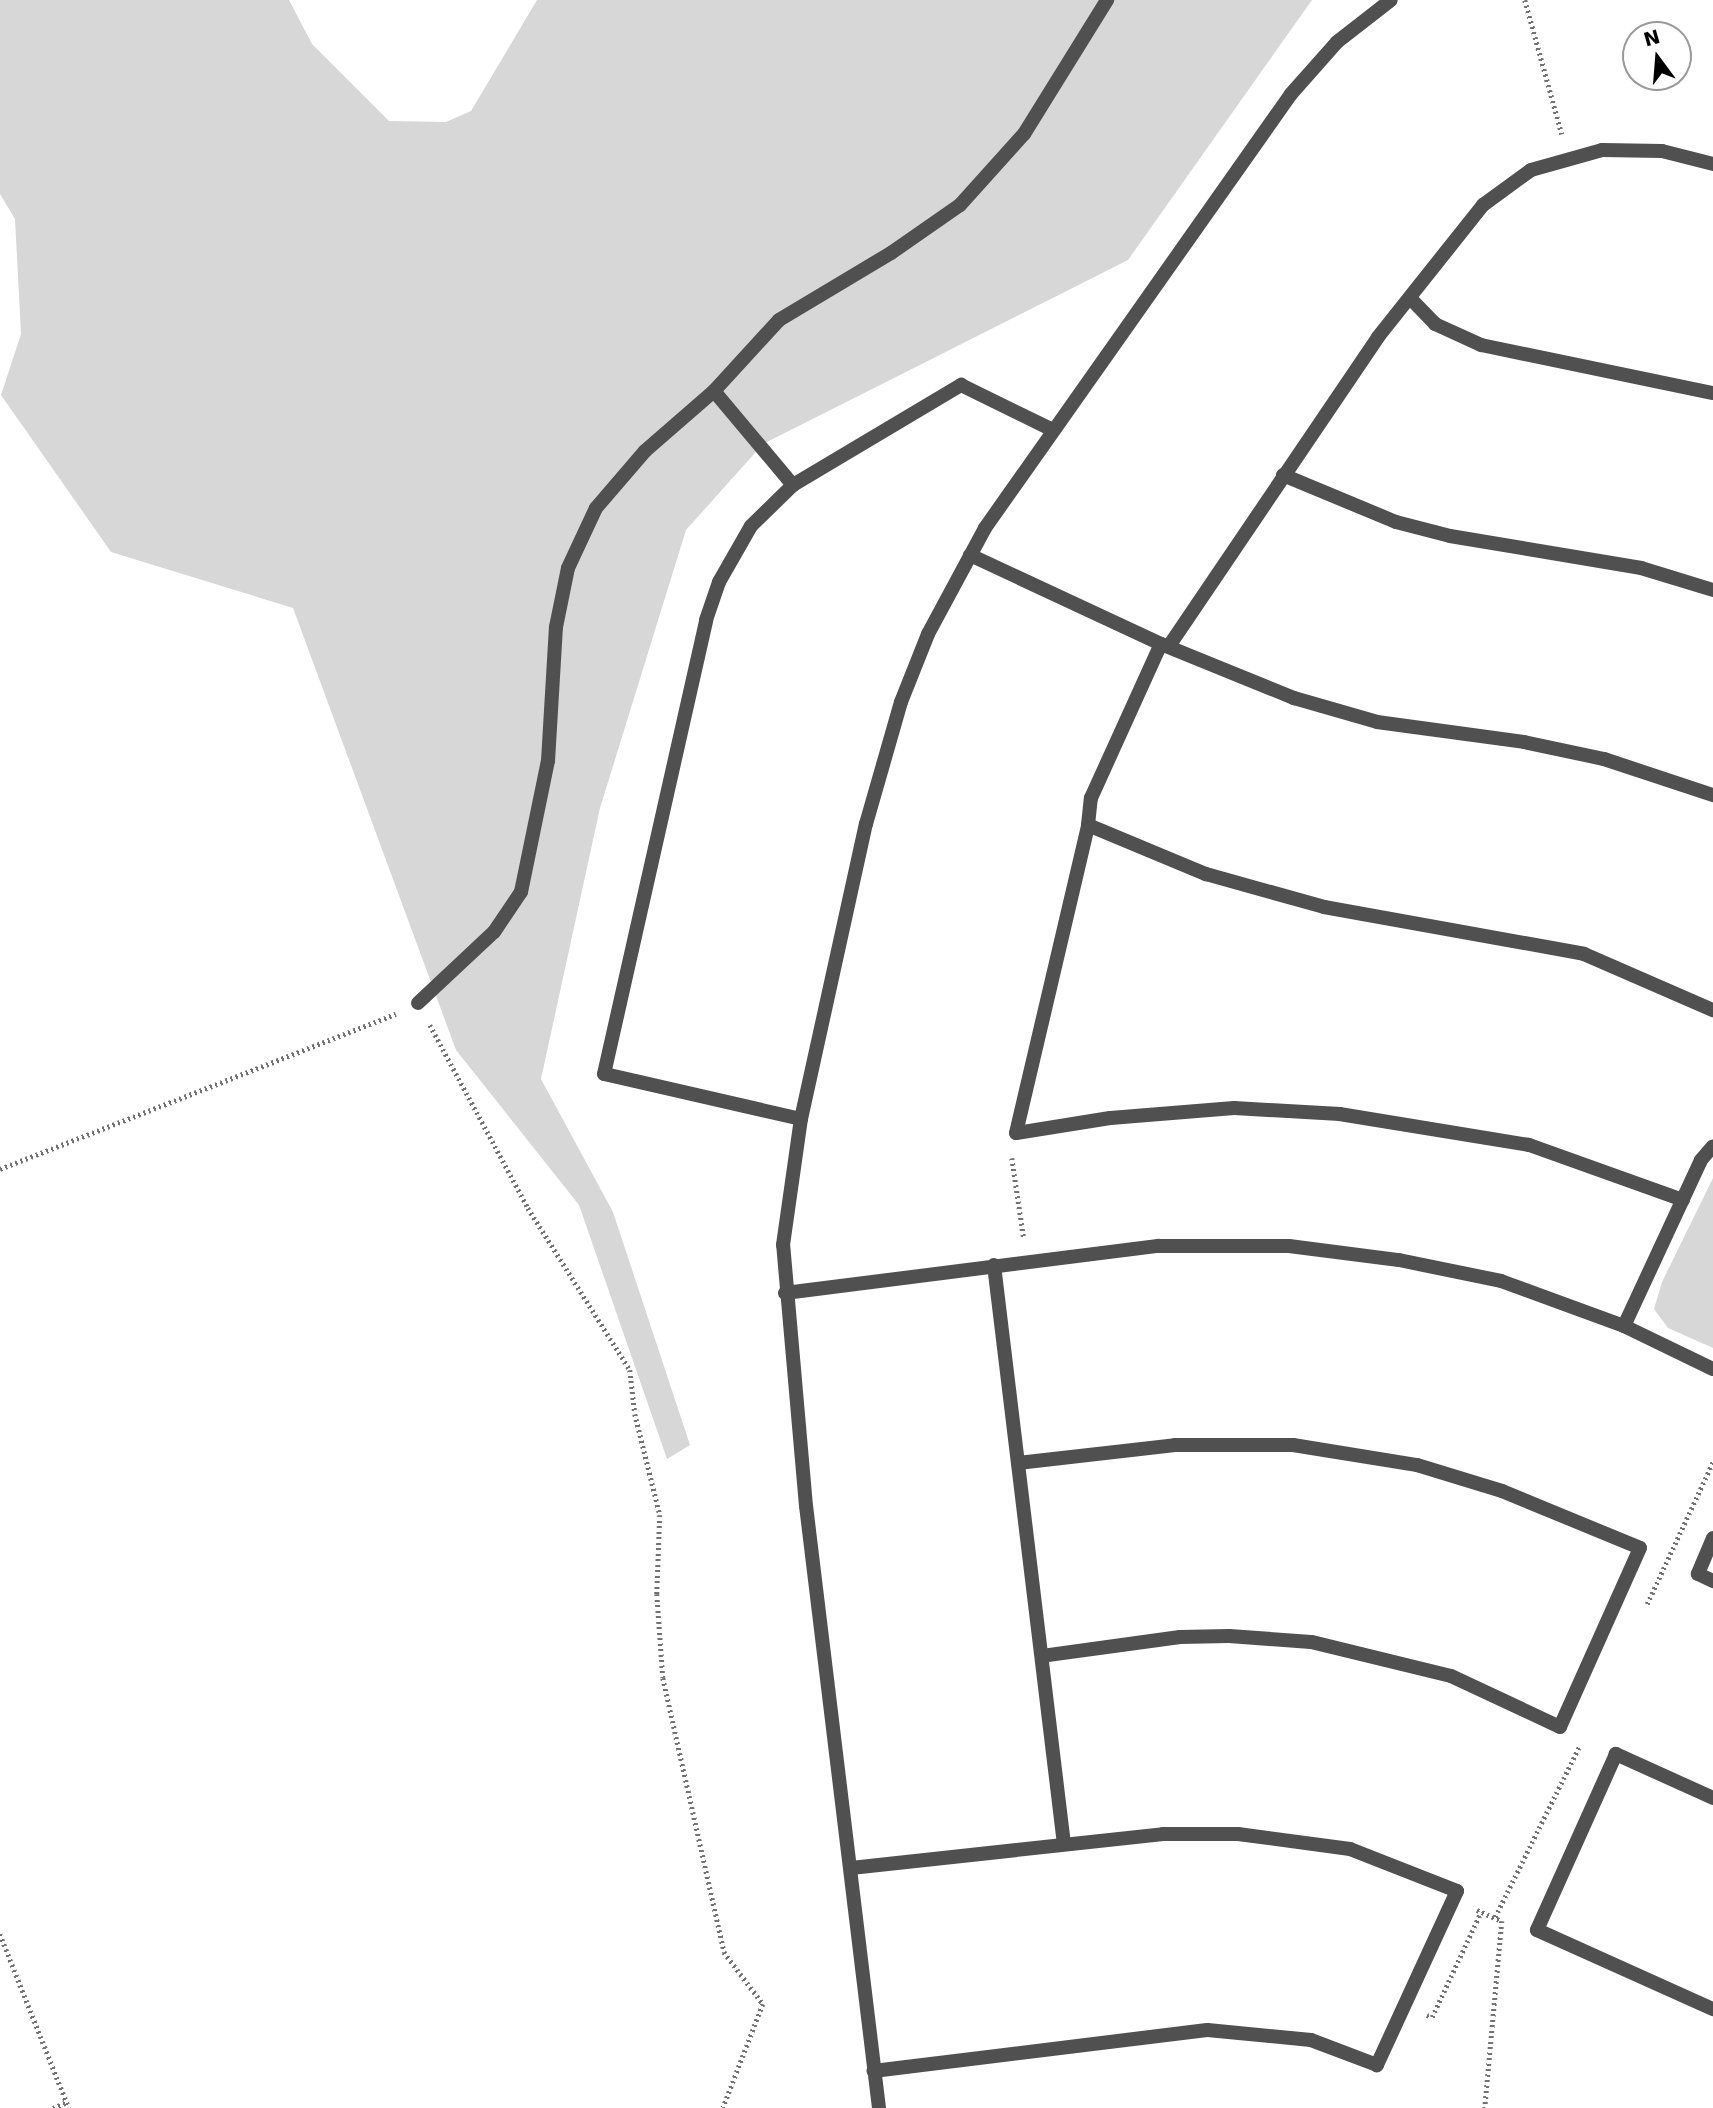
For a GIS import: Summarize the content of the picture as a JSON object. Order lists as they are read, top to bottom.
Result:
{
  "north": "top"
}
